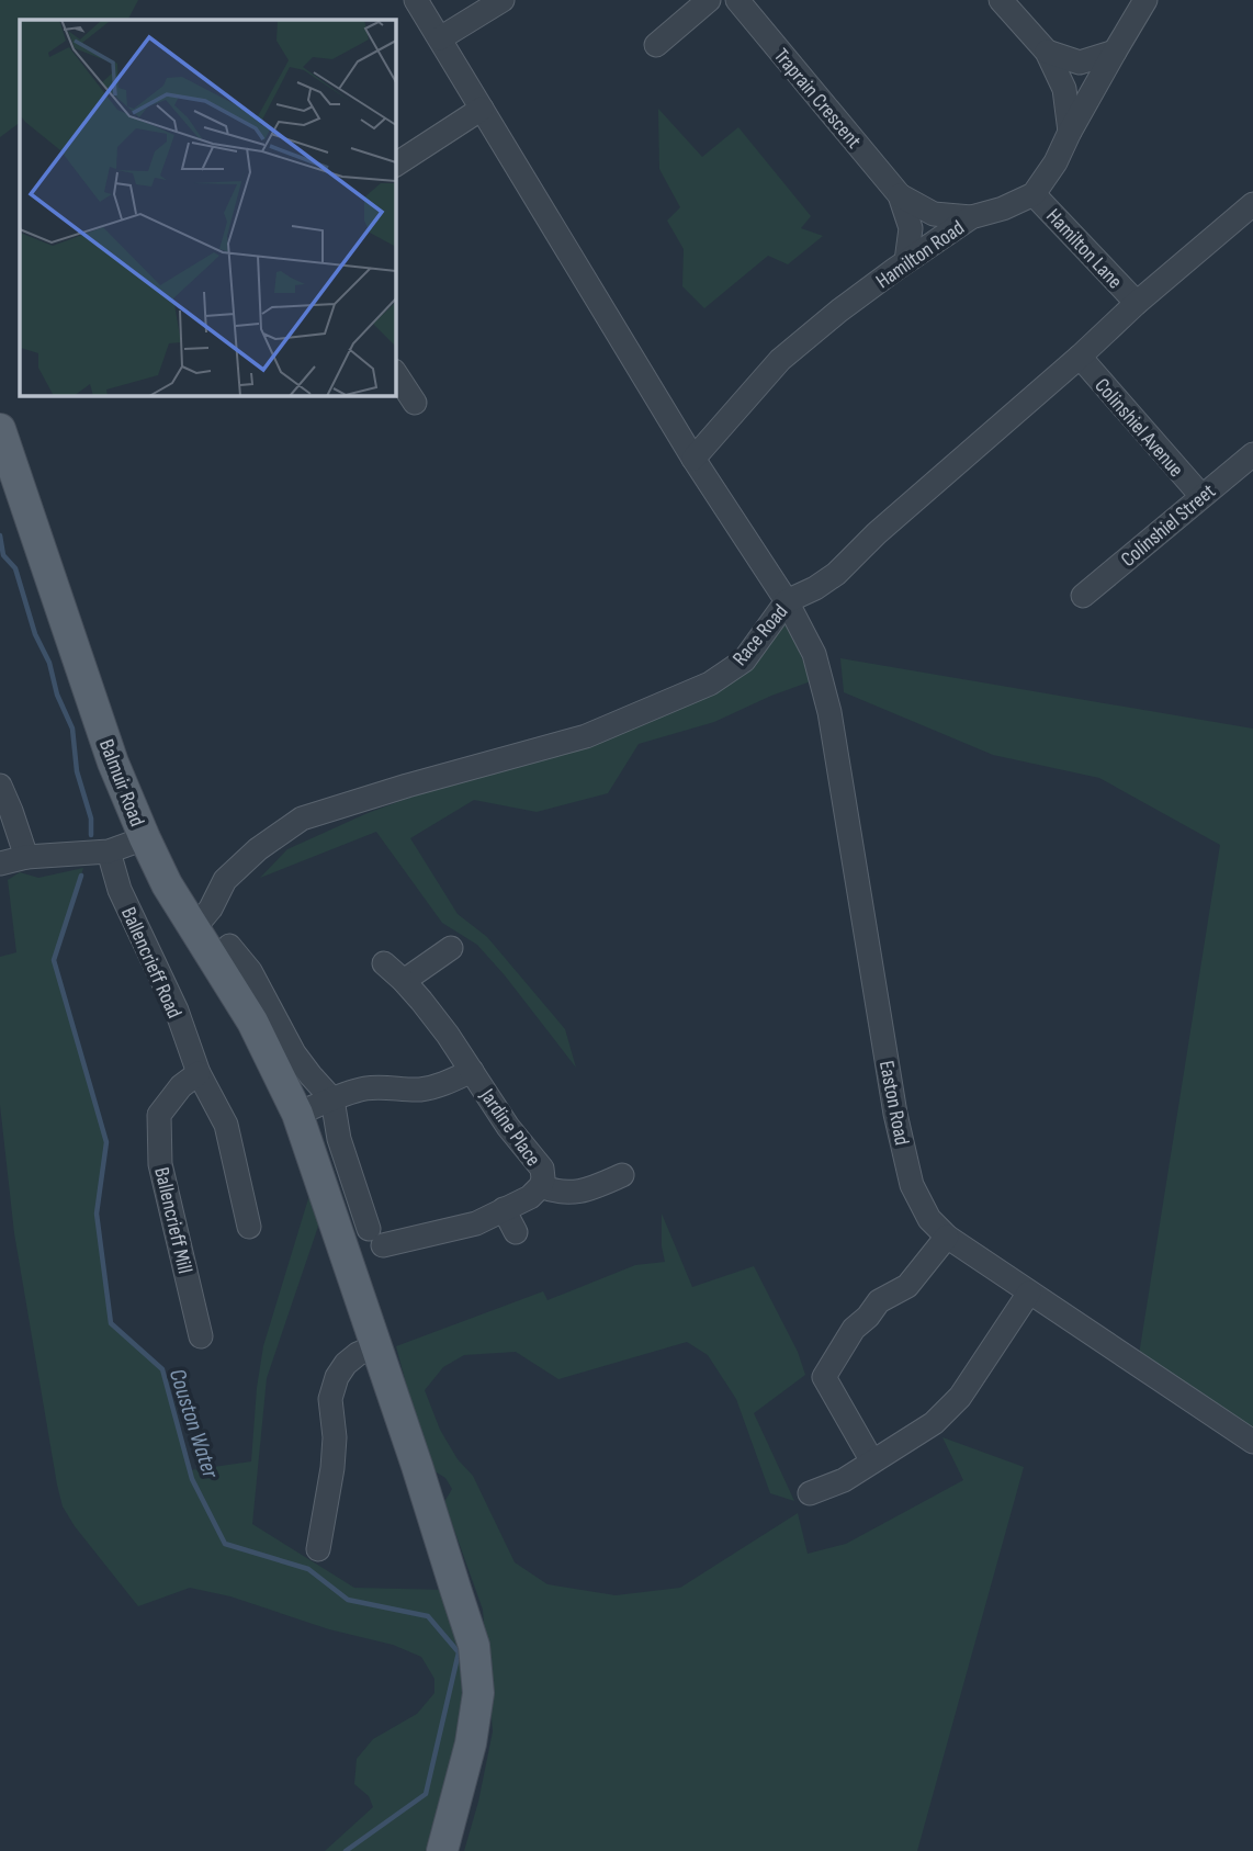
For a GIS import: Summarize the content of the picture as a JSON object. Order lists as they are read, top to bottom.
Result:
{
  "streets": {
    "main road": ["Balmuir Road"],
    "street": [
      "Traprain Crescent",
      "Hamilton Lane",
      "Hamilton Road",
      "Colinshiel Avenue",
      "Colinshiel Street",
      "Race Road",
      "Ballencrieff Road",
      "Easton Road",
      "Jardine Place",
      "Ballencrieff Mill"
    ]
  },
  "crossings": [
    ["Traprain Crescent", "Hamilton Road"],
    ["Hamilton Lane", "Hamilton Road"],
    ["Hamilton Lane", "Race Road"],
    ["Hamilton Road", "Easton Road"],
    ["Colinshiel Avenue", "Colinshiel Street"],
    ["Colinshiel Avenue", "Race Road"],
    ["Race Road", "Balmuir Road"],
    ["Race Road", "Easton Road"],
    ["Balmuir Road", "Jardine Place"],
    ["Ballencrieff Road", "Ballencrieff Mill"]
  ],
  "water": ["Couston Water"]
}
